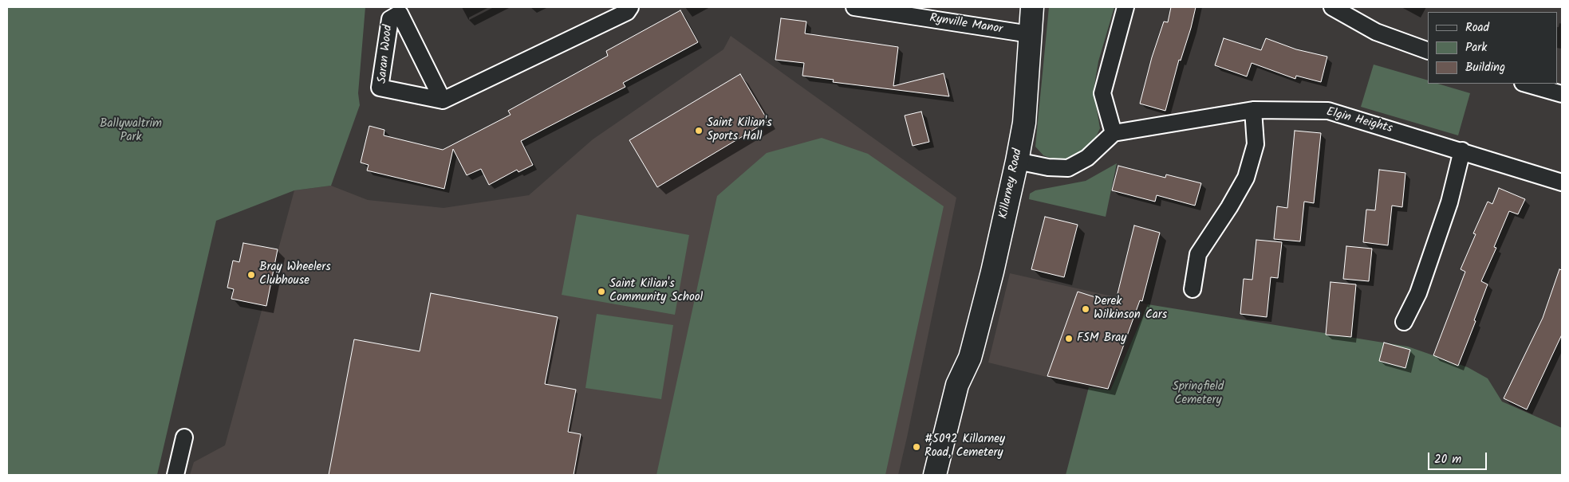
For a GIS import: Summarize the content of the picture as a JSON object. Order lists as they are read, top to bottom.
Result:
{
  "streets": {
    "main road": ["Killarney Road"],
    "street": ["Rynville Manor", "Saran Wood", "Elgin Heights"]
  },
  "crossings": [
    ["Rynville Manor", "Killarney Road"]
  ],
  "parks": ["Ballywaltrim Park", "Springfield Cemetery"],
  "places": [
    "Saint Kilian's Sports Hall",
    "Bray Wheelers Clubhouse",
    "Saint Kilian's Community School",
    "Derek Wilkinson Cars",
    "FSM Bray",
    "#5092 Killarney Road, Cemetery"
  ],
  "legend": ["Road", "Park", "Building"],
  "scale_bar": "20 m"
}
